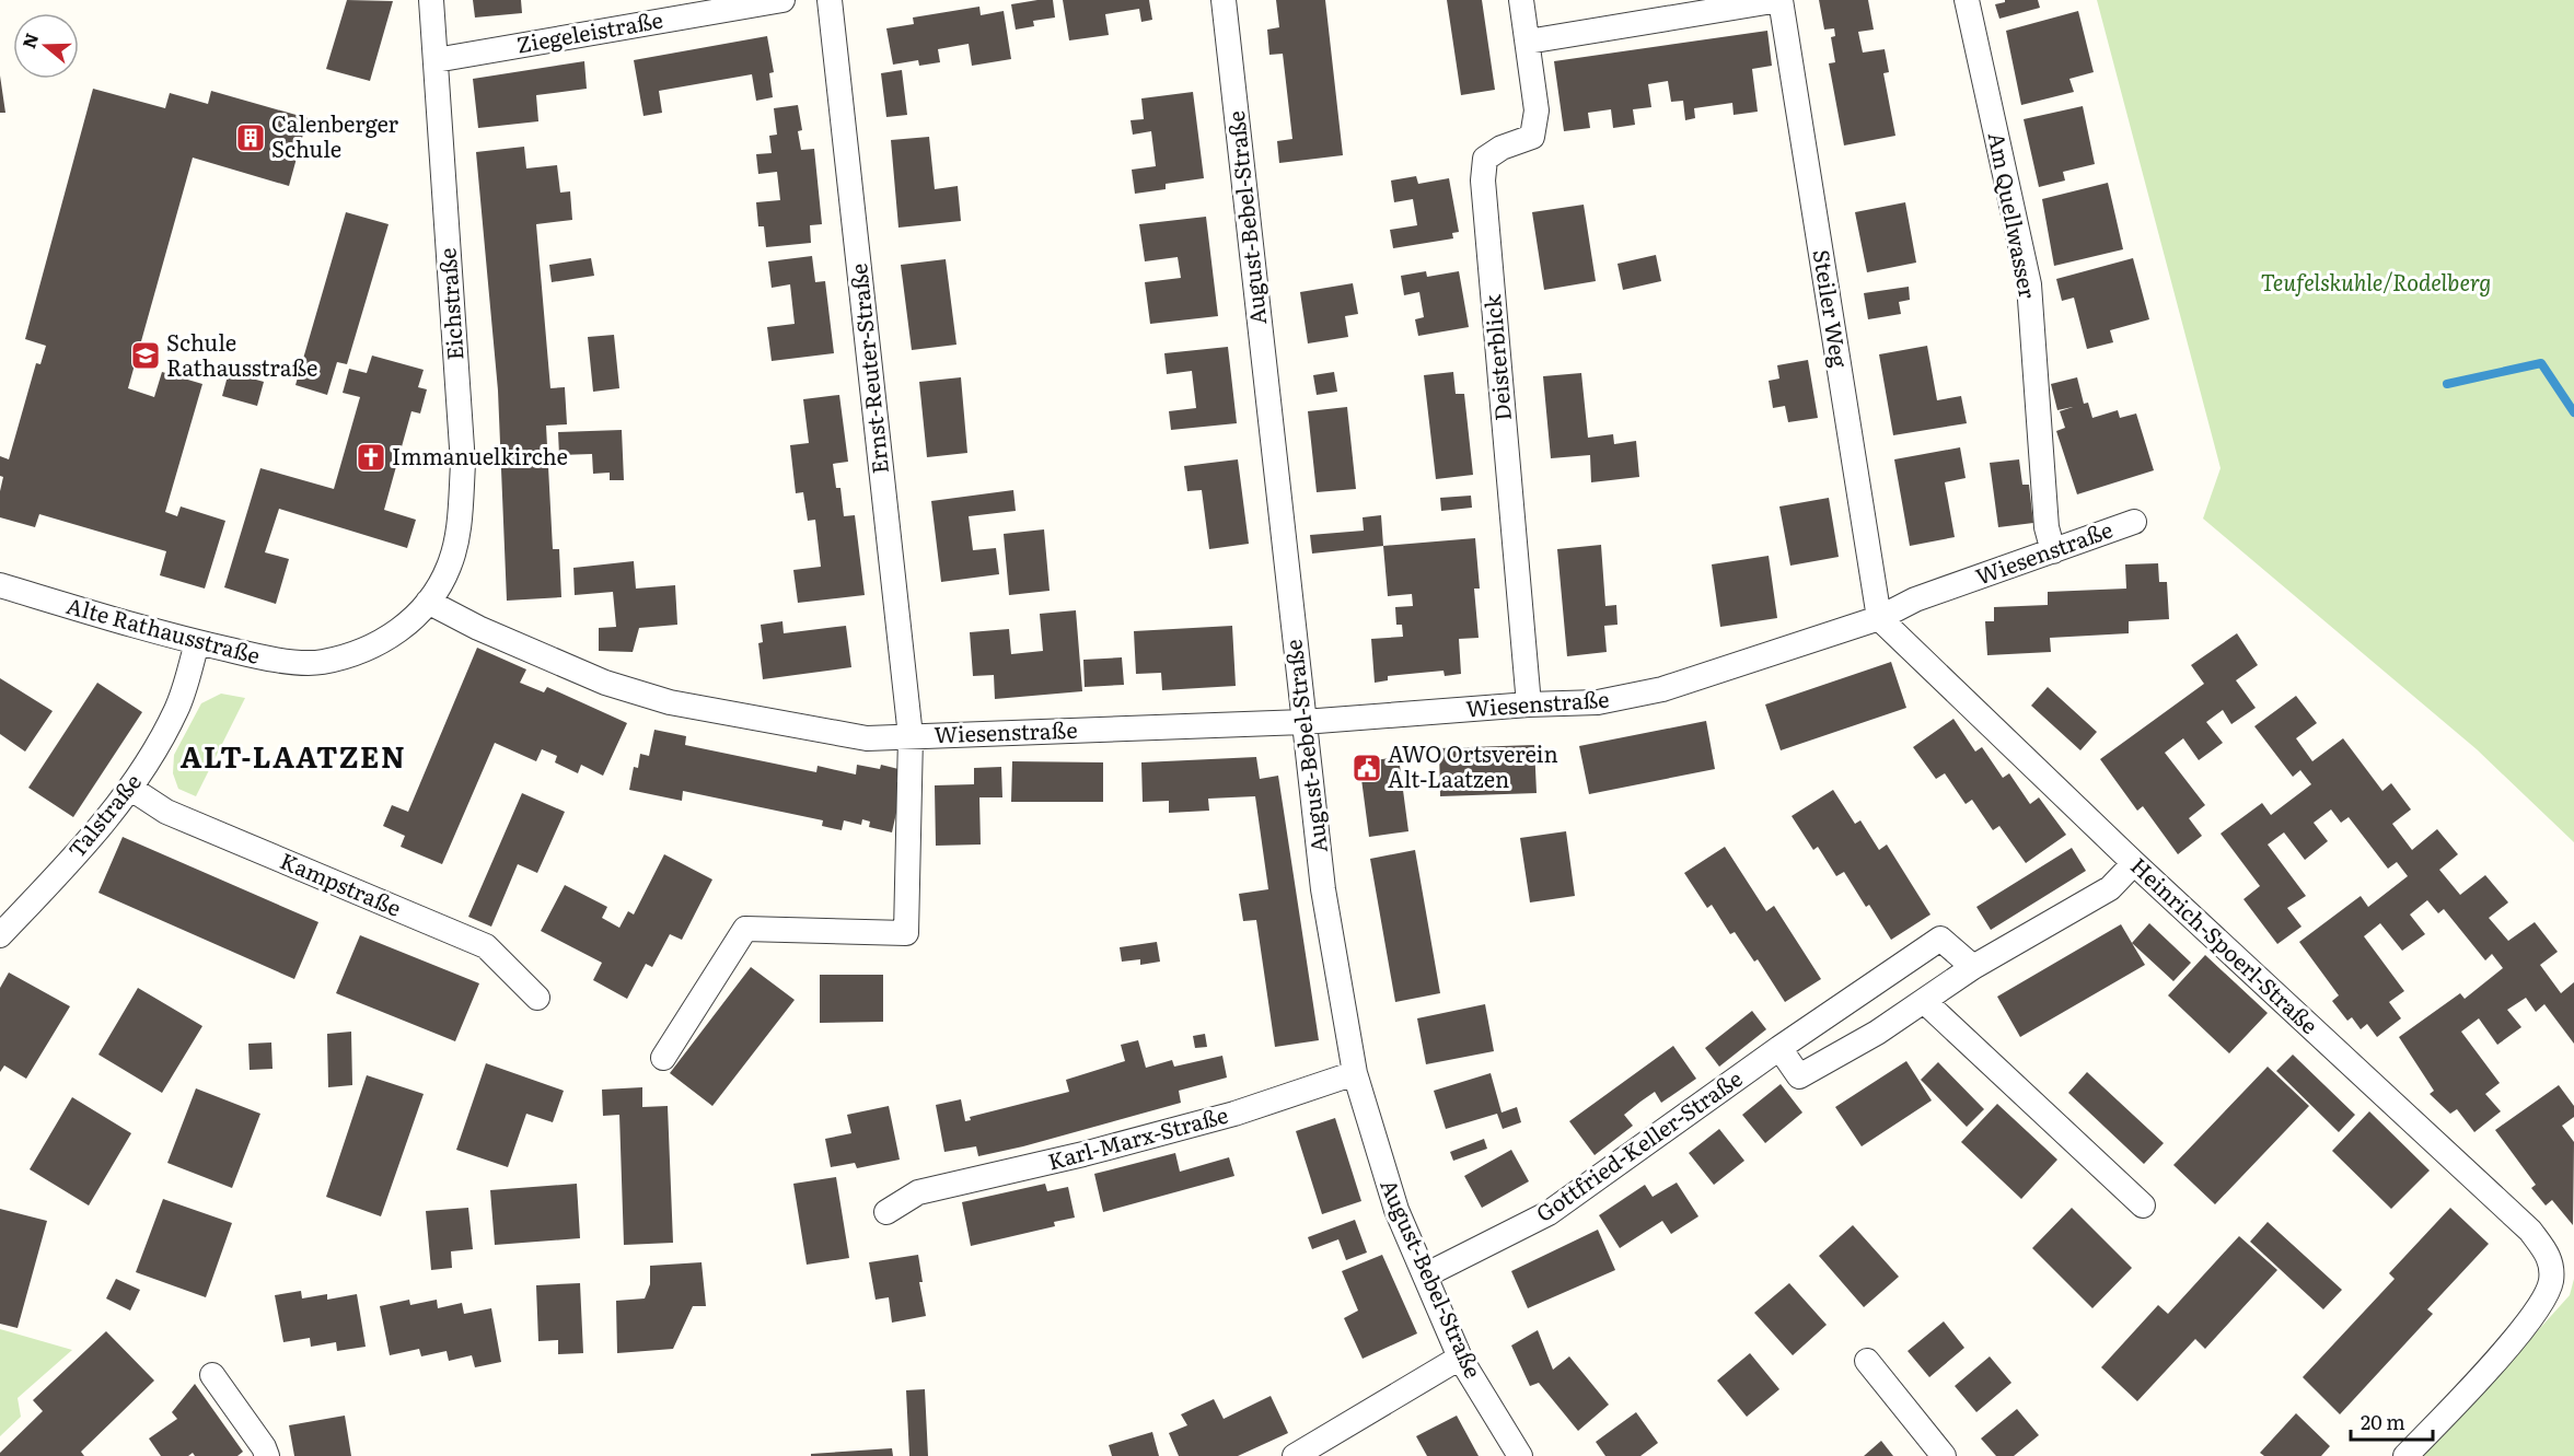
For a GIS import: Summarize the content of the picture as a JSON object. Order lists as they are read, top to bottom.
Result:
{
  "streets": {
    "street": [
      "Ziegeleistraße",
      "Am Quellwasser",
      "August-Bebel-Straße",
      "Eichstraße",
      "Steiler Weg",
      "Deisterblick",
      "Ernst-Reuter-Straße",
      "Wiesenstraße",
      "Alte Rathausstraße",
      "Talstraße",
      "Kampstraße",
      "Heinrich-Spoerl-Straße",
      "Karl-Marx-Straße",
      "Gottfried-Keller-Straße"
    ]
  },
  "crossings": [
    ["Ziegeleistraße", "Eichstraße"],
    ["Am Quellwasser", "Wiesenstraße"],
    ["August-Bebel-Straße", "Wiesenstraße"],
    ["August-Bebel-Straße", "Karl-Marx-Straße"],
    ["August-Bebel-Straße", "Gottfried-Keller-Straße"],
    ["Eichstraße", "Wiesenstraße"],
    ["Eichstraße", "Alte Rathausstraße"],
    ["Steiler Weg", "Wiesenstraße"],
    ["Steiler Weg", "Heinrich-Spoerl-Straße"],
    ["Deisterblick", "Wiesenstraße"],
    ["Ernst-Reuter-Straße", "Wiesenstraße"],
    ["Wiesenstraße", "Alte Rathausstraße"],
    ["Wiesenstraße", "Heinrich-Spoerl-Straße"],
    ["Alte Rathausstraße", "Talstraße"],
    ["Talstraße", "Kampstraße"]
  ],
  "districts": ["ALT-LAATZEN"],
  "parks": ["Teufelskuhle/Rodelberg"],
  "places": {
    "building": ["Calenberger Schule"],
    "school or university": ["Schule Rathausstraße"],
    "church": ["Immanuelkirche"],
    "public building": ["AWO Ortsverein Alt-Laatzen"]
  },
  "scale_bar": "20 m",
  "north": "left"
}
